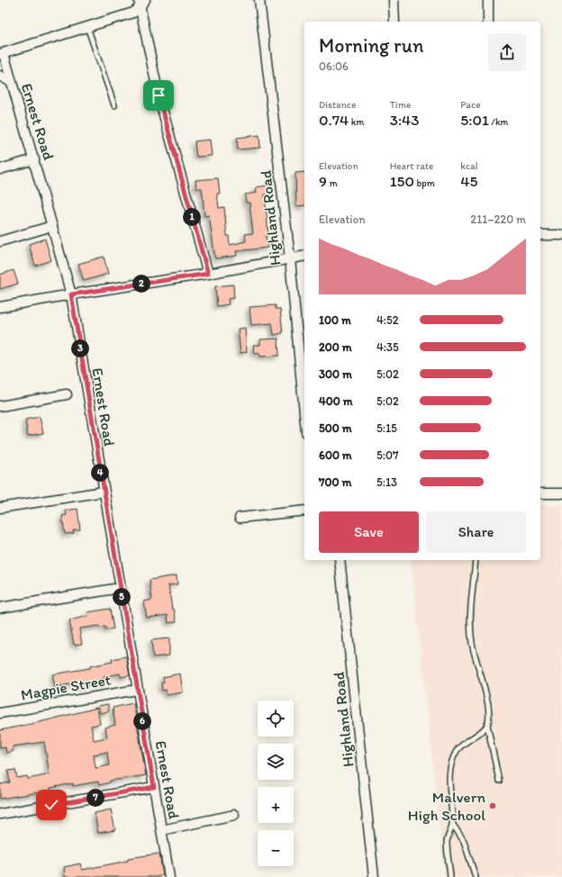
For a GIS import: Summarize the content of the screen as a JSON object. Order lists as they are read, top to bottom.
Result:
{
  "streets": {
    "street": ["Ernest Road", "Highland Road", "Magpie Street"]
  },
  "crossings": [
    ["Ernest Road", "Magpie Street"]
  ],
  "places": ["Malvern High School"],
  "page": {
    "heading": ["Morning run", "06:06"],
    "stats": [
      ["Distance", "0.74 km"],
      ["Time", "3:43"],
      ["Pace", "5:01 /km"],
      ["Elevation", "9 m"],
      ["Heart rate", "150 bpm"],
      ["kcal", "45"]
    ],
    "chart": ["Elevation", "211–220 m"],
    "pins": [
      "1",
      "2",
      "3",
      "4",
      "5",
      "6",
      "7"
    ],
    "list": [
      {
        "name": "100 m",
        "note": "4:52"
      },
      {
        "name": "200 m",
        "note": "4:35"
      },
      {
        "name": "300 m",
        "note": "5:02"
      },
      {
        "name": "400 m",
        "note": "5:02"
      },
      {
        "name": "500 m",
        "note": "5:15"
      },
      {
        "name": "600 m",
        "note": "5:07"
      },
      {
        "name": "700 m",
        "note": "5:13"
      }
    ],
    "buttons": ["Save", "Share"],
    "map_buttons": ["+", "−"]
  }
}
